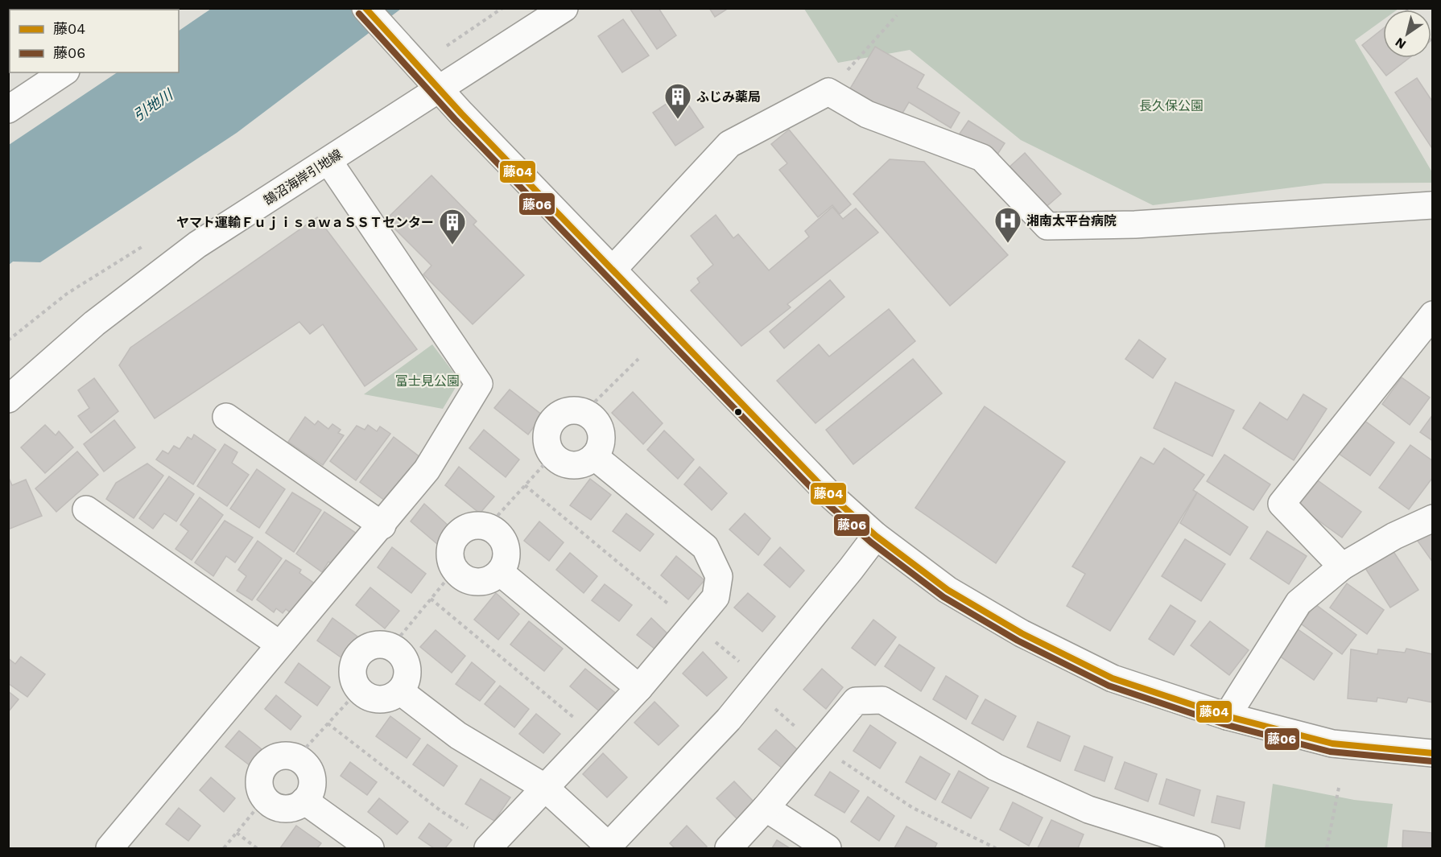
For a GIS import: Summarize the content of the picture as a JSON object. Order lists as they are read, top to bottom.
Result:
{
  "streets": {
    "street": ["鵠沼海岸引地線"]
  },
  "water": ["引地川"],
  "parks": ["長久保公園", "富士見公園"],
  "places": {
    "building": ["ふじみ薬局", "ヤマト運輸ＦｕｊｉｓａｗａＳＳＴセンター"],
    "hospital": ["湘南太平台病院"]
  },
  "lines": ["transit line 藤04", "transit line 藤06"],
  "legend": ["藤04", "藤06"],
  "north": "bottom left"
}
